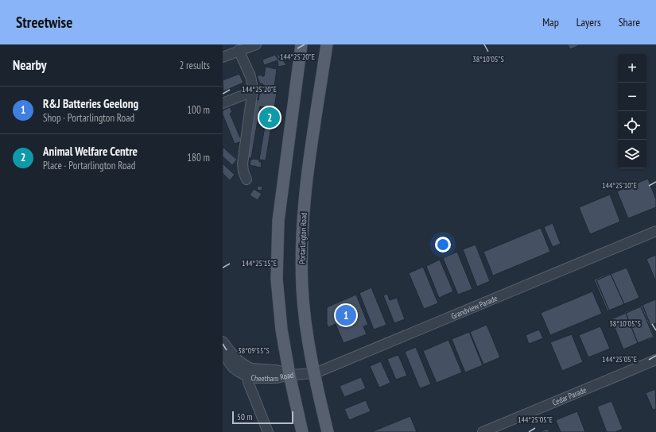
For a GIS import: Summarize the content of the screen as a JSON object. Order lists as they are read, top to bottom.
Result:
{
  "streets": {
    "main road": ["Portarlington Road"],
    "street": ["Grandview Parade", "Cheetham Road", "Cedar Parade"]
  },
  "crossings": [
    ["Portarlington Road", "Grandview Parade"],
    ["Grandview Parade", "Cheetham Road"]
  ],
  "scale_bar": "50 m",
  "page": {
    "header": "Streetwise",
    "nav": ["Map", "Layers", "Share"],
    "heading": ["Nearby", "2 results"],
    "map_buttons": ["+", "−"],
    "list": [
      {
        "mark": "1",
        "name": "R&J Batteries Geelong",
        "note": "Shop · Portarlington Road",
        "value": "100 m"
      },
      {
        "mark": "2",
        "name": "Animal Welfare Centre",
        "note": "Place · Portarlington Road",
        "value": "180 m"
      }
    ],
    "pins": ["2", "1"],
    "scale": "50 m"
  },
  "coordinates": [
    "144°25'20\"E",
    "38°10'05\"S",
    "144°25'10\"E",
    "144°25'15\"E",
    "38°09'55\"S",
    "144°25'05\"E"
  ]
}
